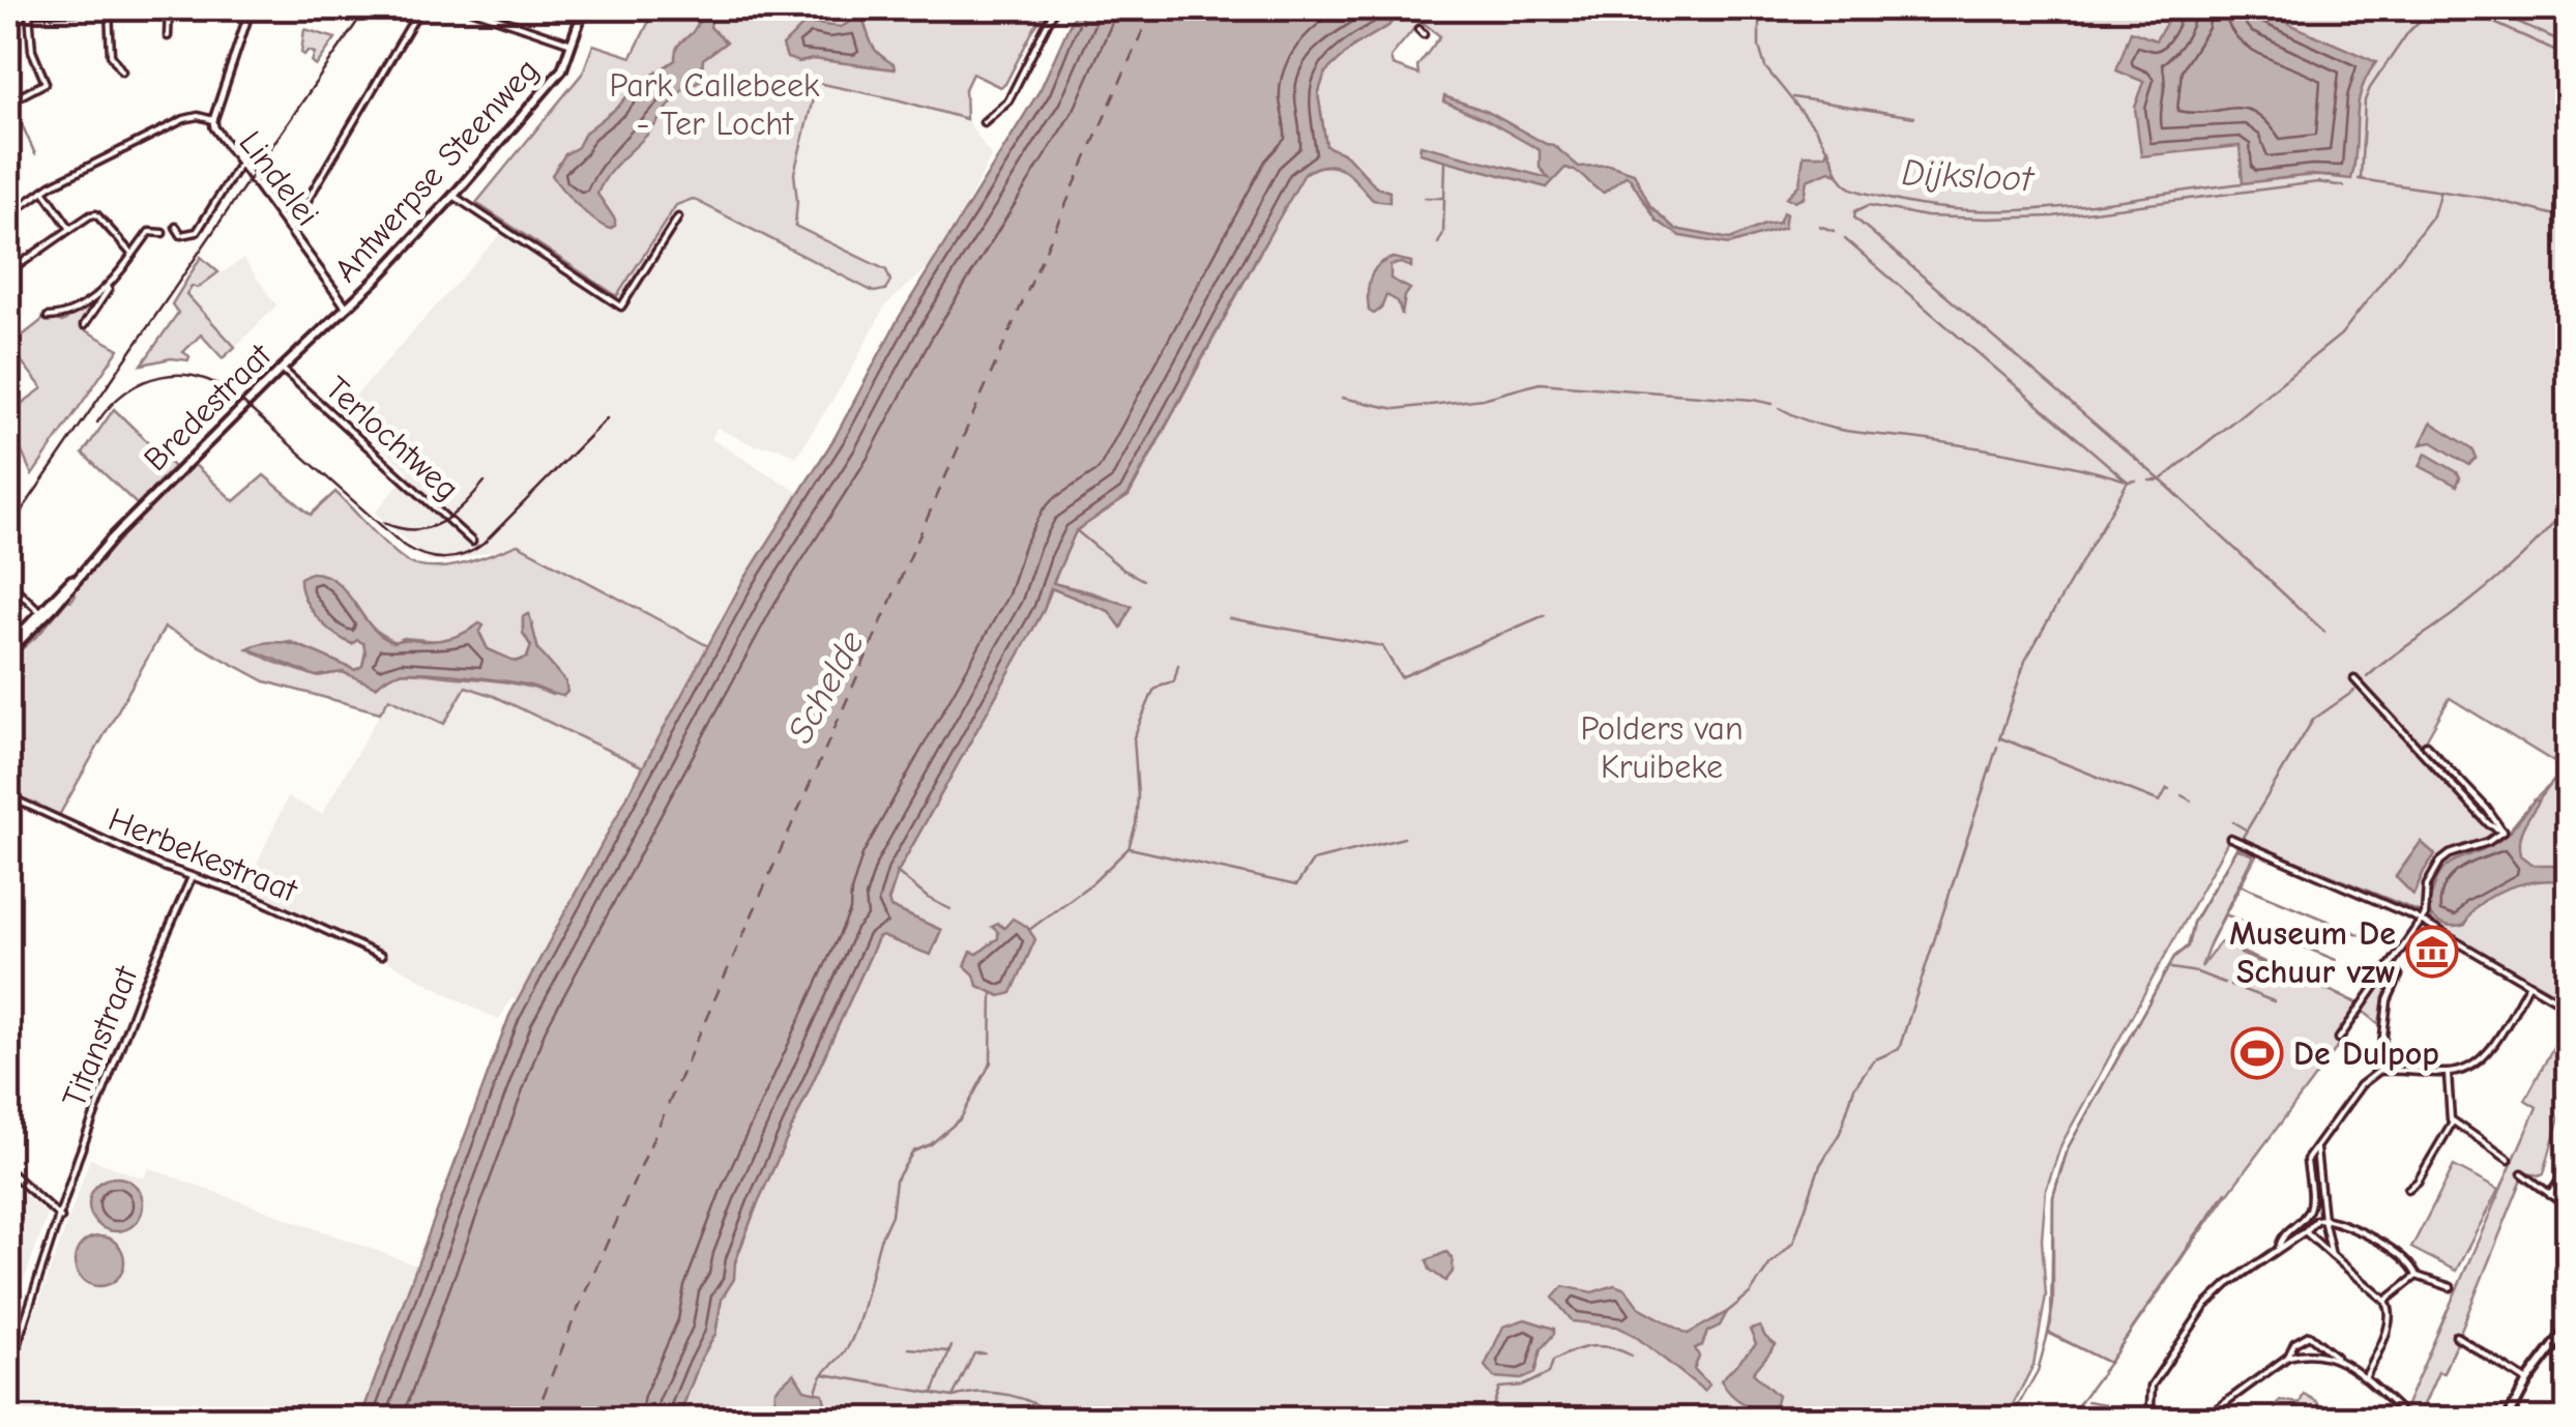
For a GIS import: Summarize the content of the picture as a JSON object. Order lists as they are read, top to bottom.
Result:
{
  "streets": {
    "main road": ["Antwerpse Steenweg", "Bredestraat"],
    "street": [
      "Lindelei",
      "Terlochtweg",
      "Herbekestraat",
      "Titanstraat"
    ]
  },
  "crossings": [
    ["Antwerpse Steenweg", "Lindelei"],
    ["Antwerpse Steenweg", "Bredestraat"],
    ["Lindelei", "Bredestraat"],
    ["Bredestraat", "Terlochtweg"],
    ["Herbekestraat", "Titanstraat"]
  ],
  "water": ["Dijksloot", "Schelde"],
  "parks": ["Park Callebeek - Ter Locht", "Polders van Kruibeke"],
  "places": {
    "museum": ["Museum De Schuur vzw"],
    "sports": ["De Dulpop"]
  }
}
